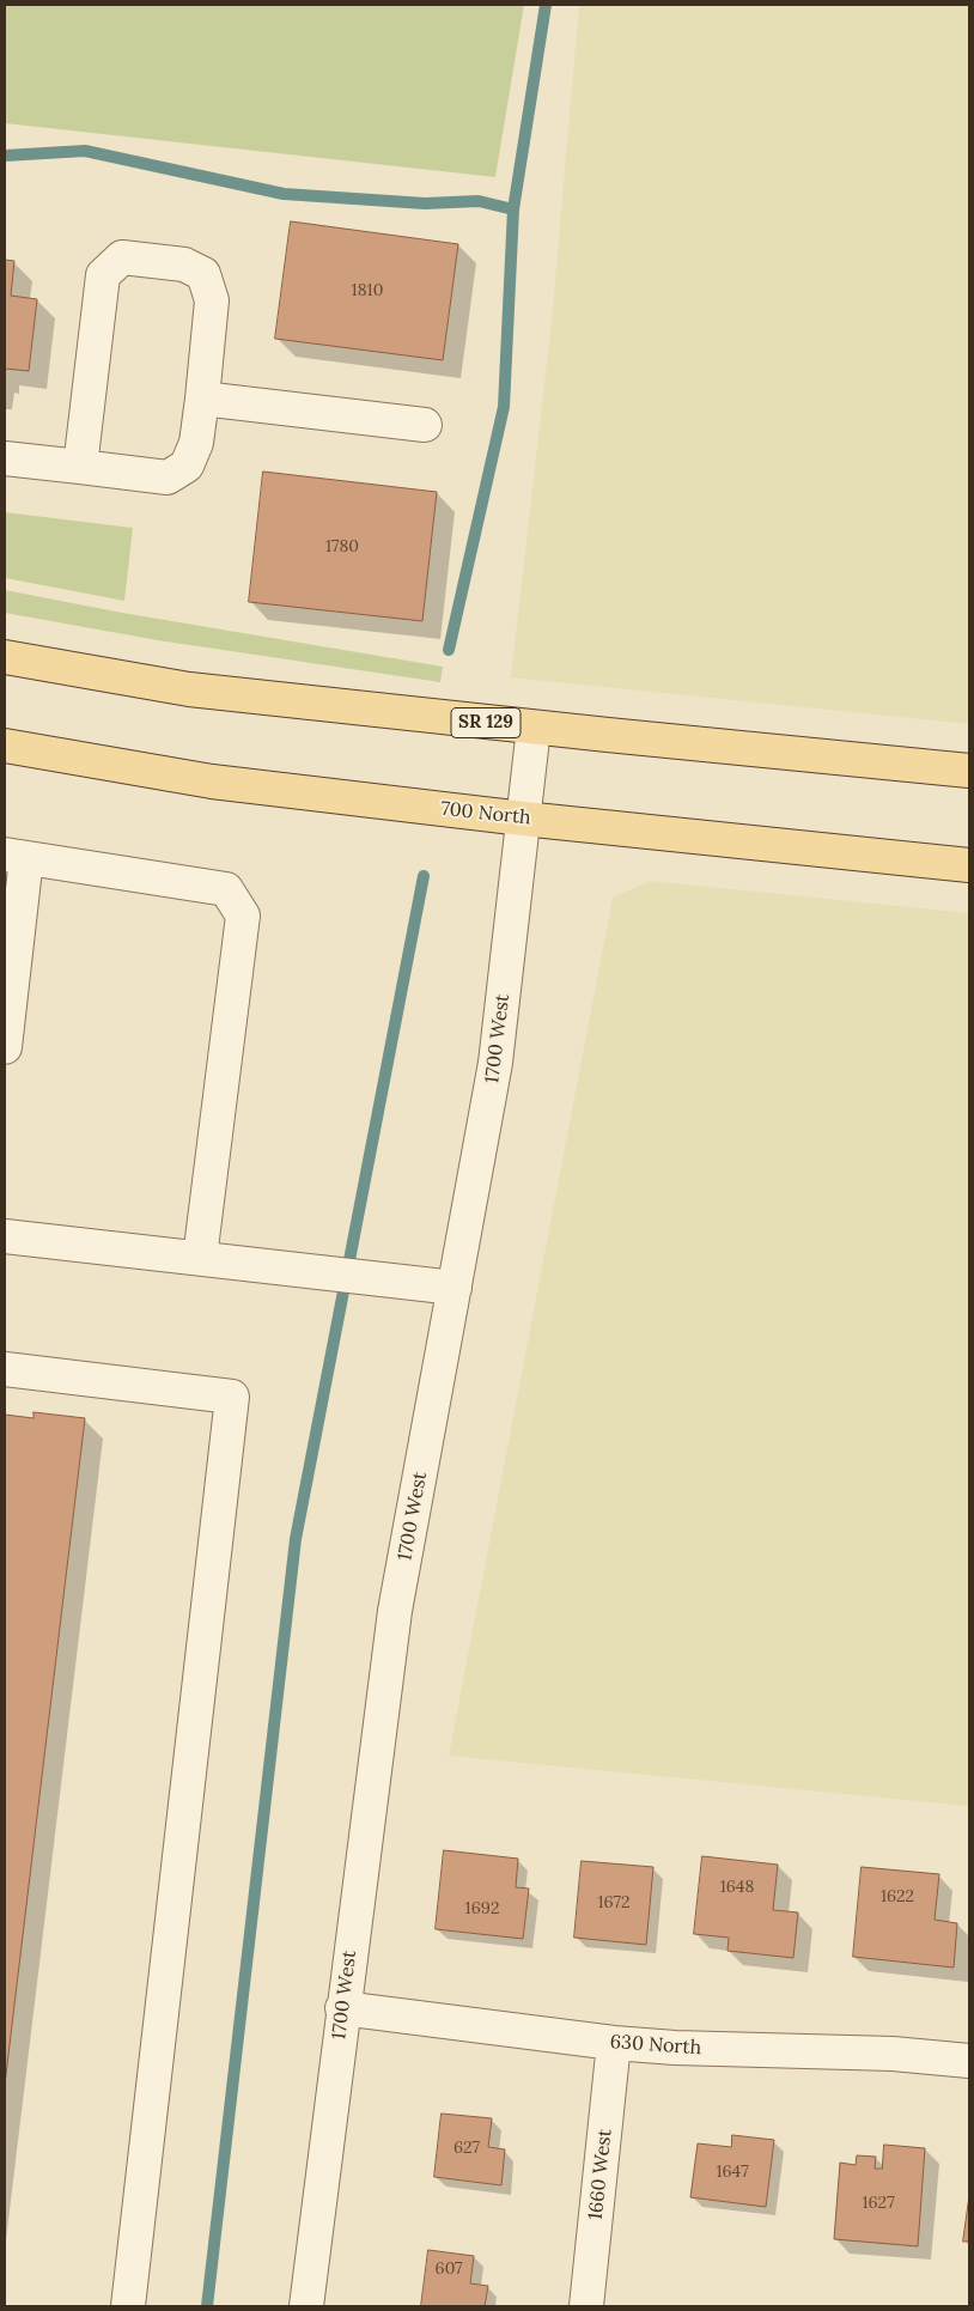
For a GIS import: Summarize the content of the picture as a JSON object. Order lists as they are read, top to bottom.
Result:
{
  "streets": {
    "main road": ["SR 129", "700 North"],
    "street": ["1700 West", "630 North", "1660 West"]
  },
  "crossings": [
    ["SR 129", "1700 West"],
    ["700 North", "1700 West"],
    ["1700 West", "630 North"],
    ["630 North", "1660 West"]
  ],
  "house_numbers": [
    "1810",
    "1780",
    "1648",
    "1622",
    "1672",
    "1692",
    "627",
    "1647",
    "1627",
    "607"
  ]
}
